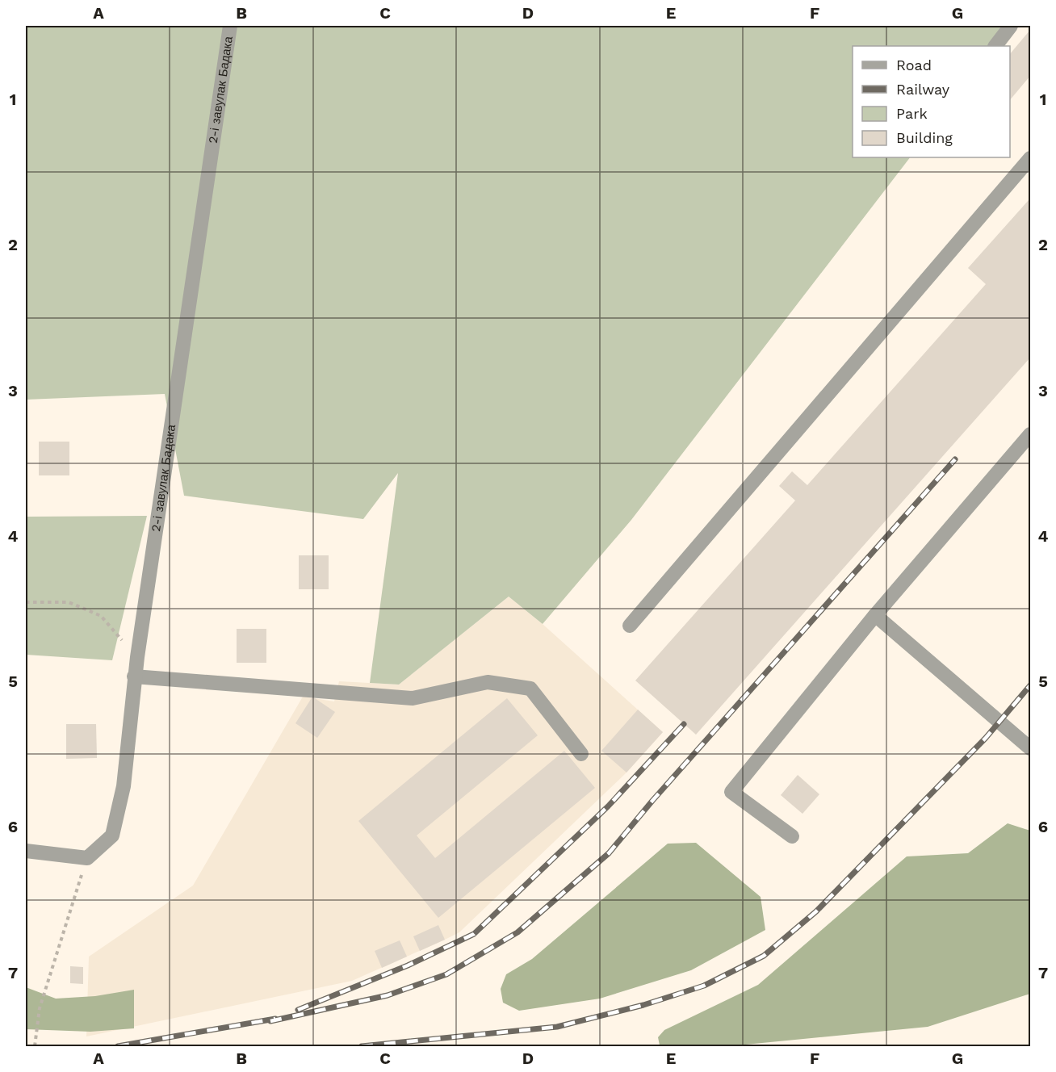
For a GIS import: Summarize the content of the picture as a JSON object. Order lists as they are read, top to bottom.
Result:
{
  "streets": {
    "street": ["2-і завулак Бадака"]
  },
  "legend": [
    "Road",
    "Railway",
    "Park",
    "Building"
  ],
  "grid": {
    "columns": [
      "A",
      "B",
      "C",
      "D",
      "E",
      "F",
      "G"
    ],
    "rows": [
      "1",
      "2",
      "3",
      "4",
      "5",
      "6",
      "7"
    ]
  }
}
